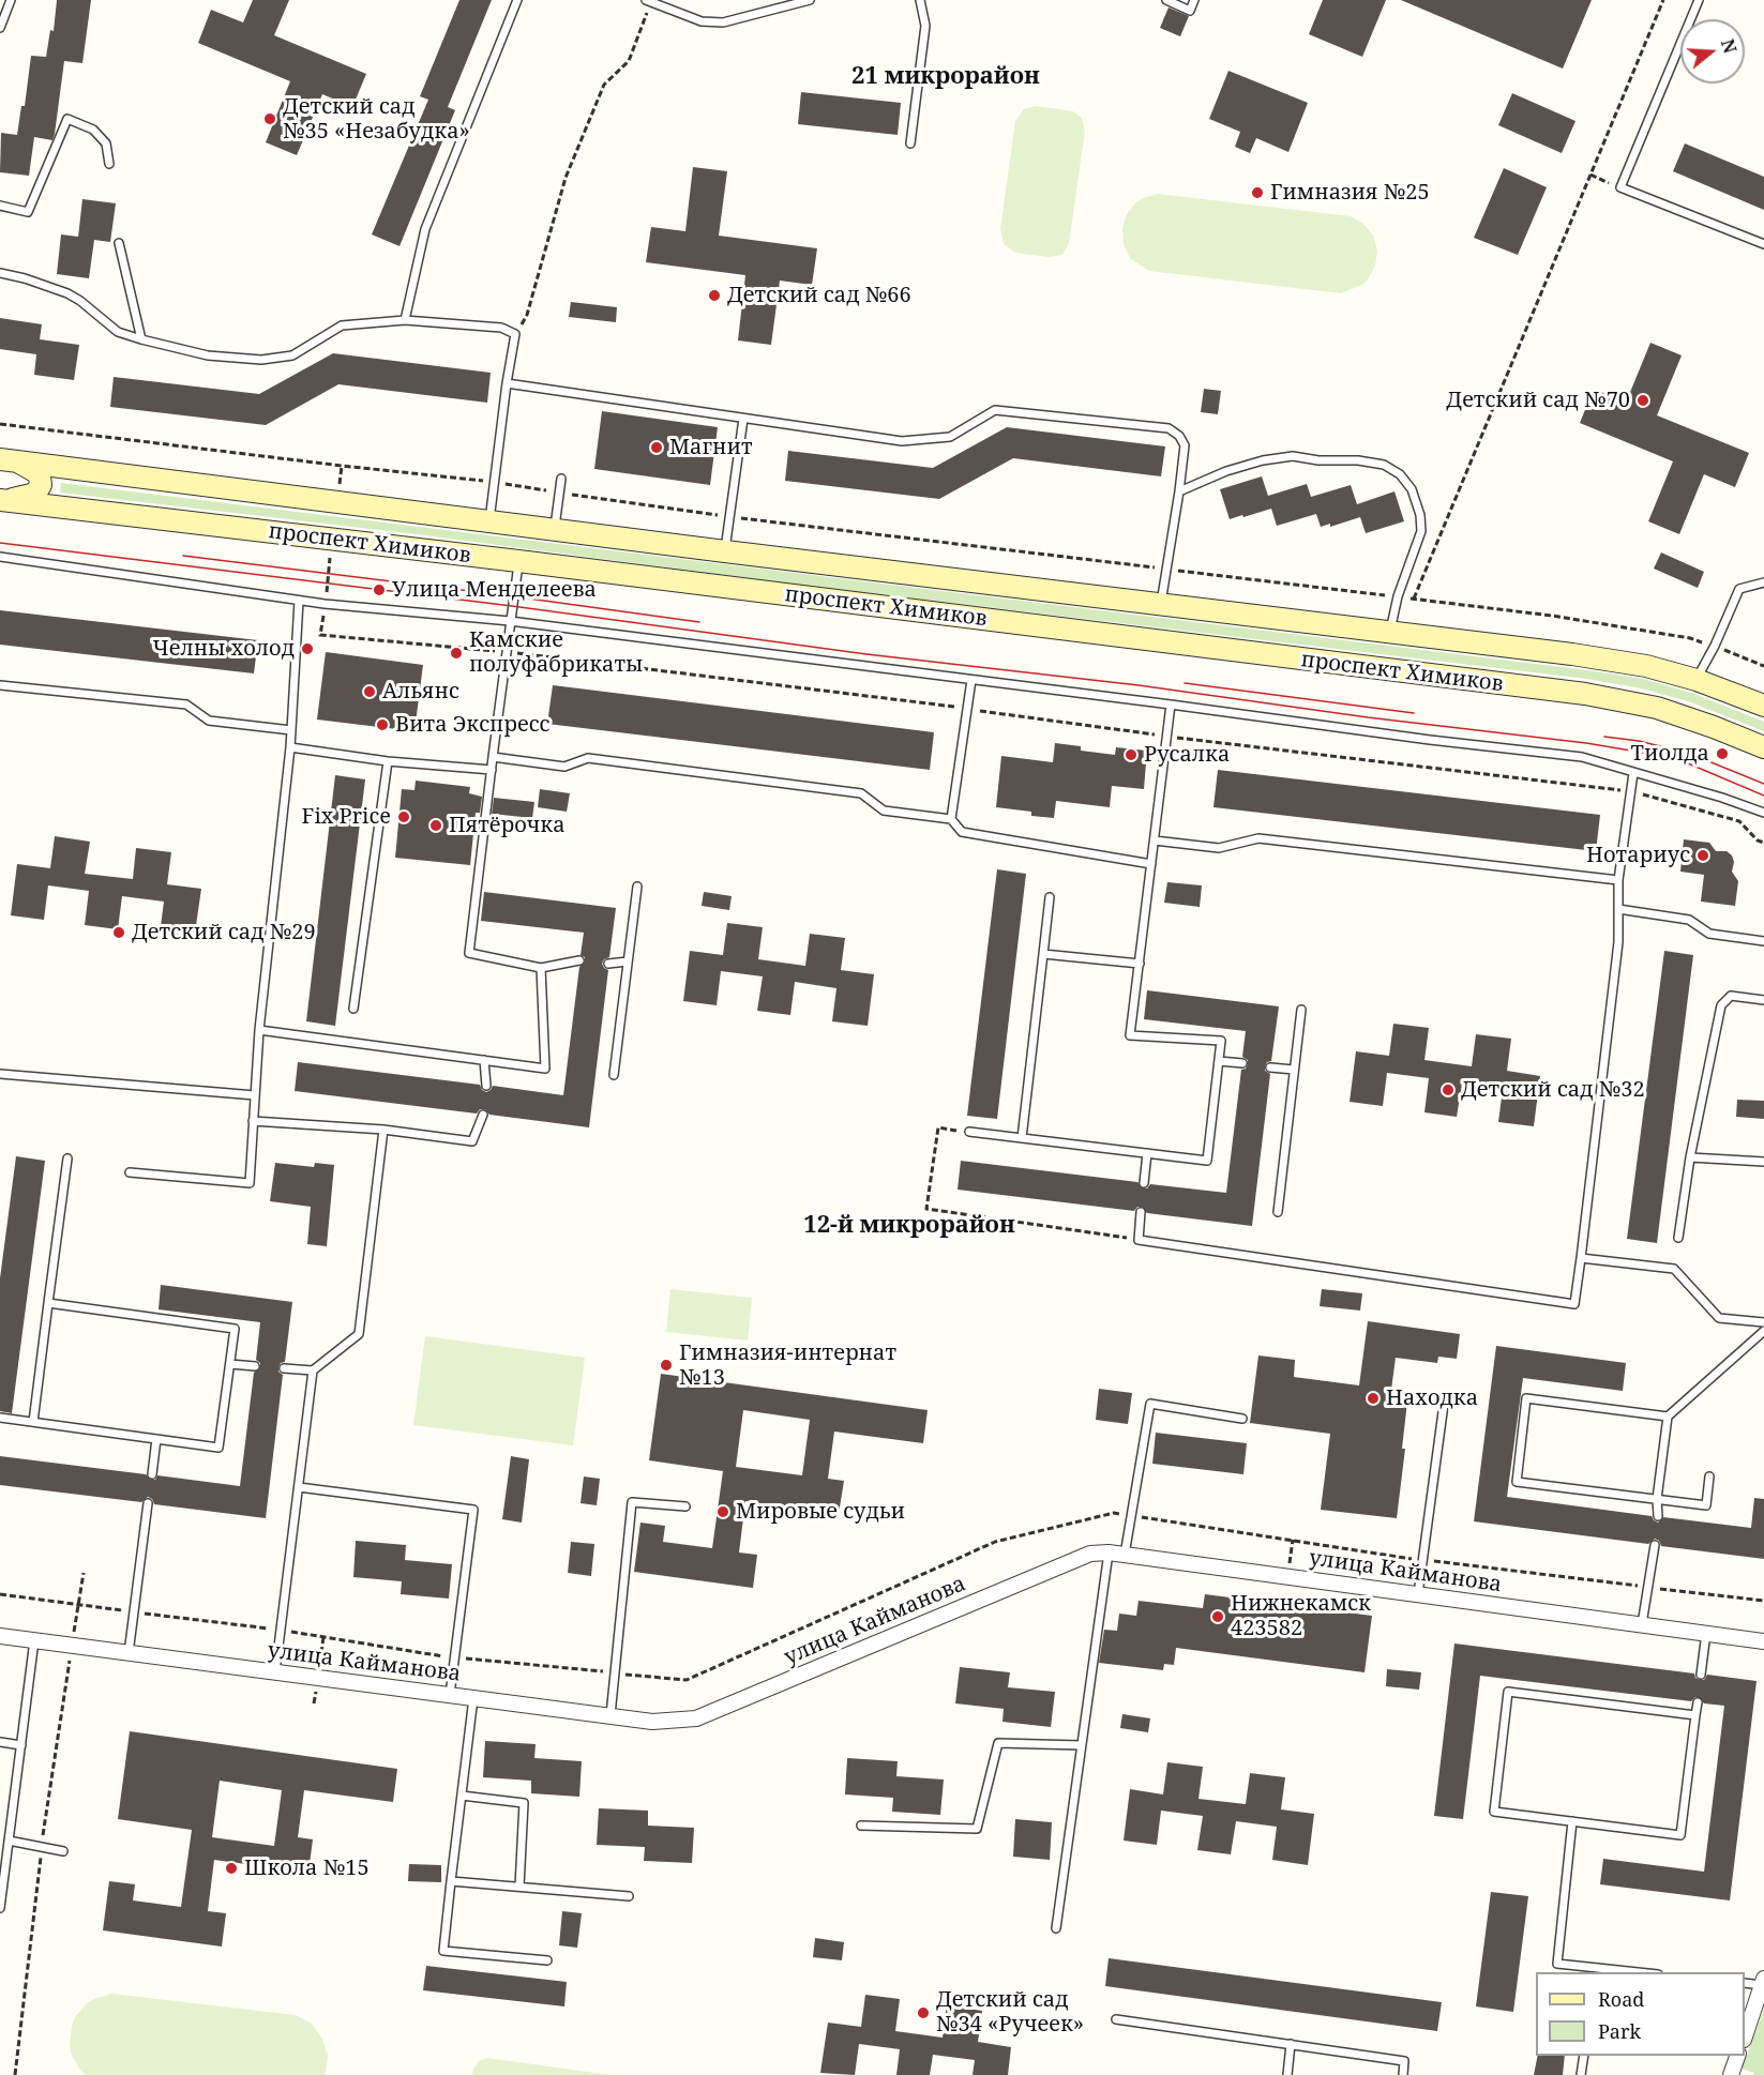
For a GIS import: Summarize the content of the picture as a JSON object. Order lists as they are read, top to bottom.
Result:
{
  "streets": {
    "main road": ["проспект Химиков"],
    "street": ["улица Кайманова"]
  },
  "districts": ["21 микрорайон", "12-й микрорайон"],
  "places": [
    "Детский сад №35 «Незабудка»",
    "Гимназия №25",
    "Детский сад №66",
    "Детский сад №70",
    "Магнит",
    "Улица Менделеева",
    "Челны холод",
    "Камские полуфабрикаты",
    "Альянс",
    "Вита Экспресс",
    "Тиолда",
    "Русалка",
    "Fix Price",
    "Пятёрочка",
    "Нотариус",
    "Детский сад №29",
    "Детский сад №32",
    "Гимназия-интернат №13",
    "Находка",
    "Мировые судьи",
    "Нижнекамск 423582",
    "Школа №15",
    "Детский сад №34 «Ручеек»"
  ],
  "legend": ["Road", "Park"],
  "north": "right"
}
